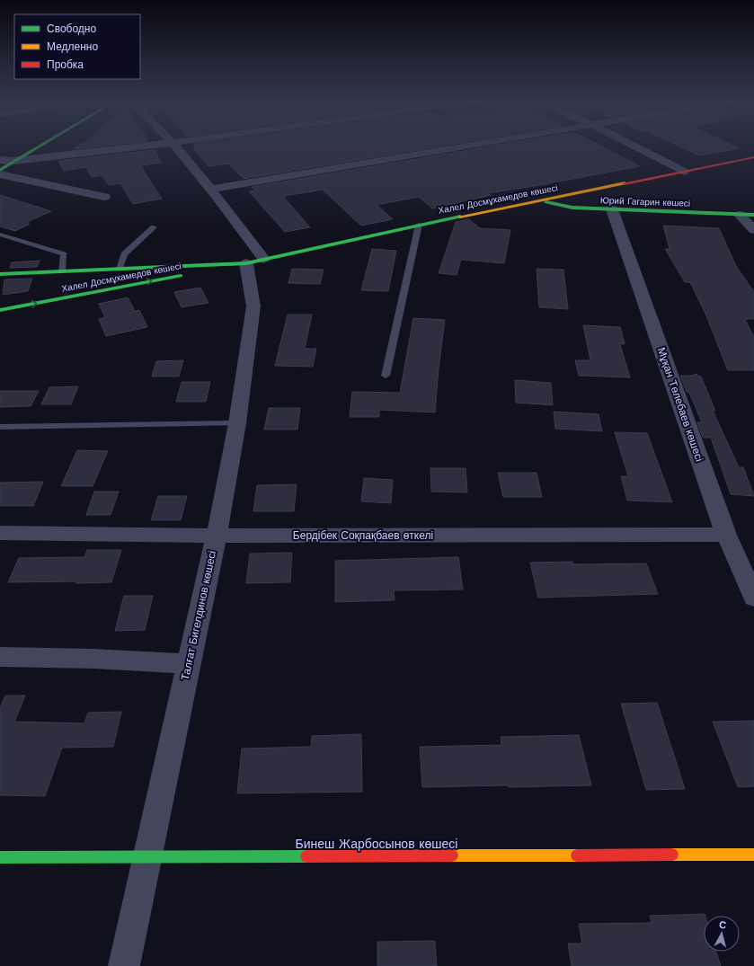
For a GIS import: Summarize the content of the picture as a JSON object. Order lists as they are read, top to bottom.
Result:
{
  "streets": {
    "street": [
      "Халел Досмұхамедов көшесі",
      "Юрий Гагарин көшесі",
      "Мұқан Төлебаев көшесі",
      "Бердібек Соқпақбаев өткелі",
      "Талғат Бигелдинов көшесі",
      "Бинеш Жарбосынов көшесі"
    ]
  },
  "crossings": [
    ["Халел Досмұхамедов көшесі", "Юрий Гагарин көшесі"],
    ["Халел Досмұхамедов көшесі", "Талғат Бигелдинов көшесі"],
    ["Юрий Гагарин көшесі", "Мұқан Төлебаев көшесі"],
    ["Мұқан Төлебаев көшесі", "Бердібек Соқпақбаев өткелі"],
    ["Бердібек Соқпақбаев өткелі", "Талғат Бигелдинов көшесі"],
    ["Талғат Бигелдинов көшесі", "Бинеш Жарбосынов көшесі"]
  ],
  "legend": ["Свободно", "Медленно", "Пробка"],
  "north": "top"
}
